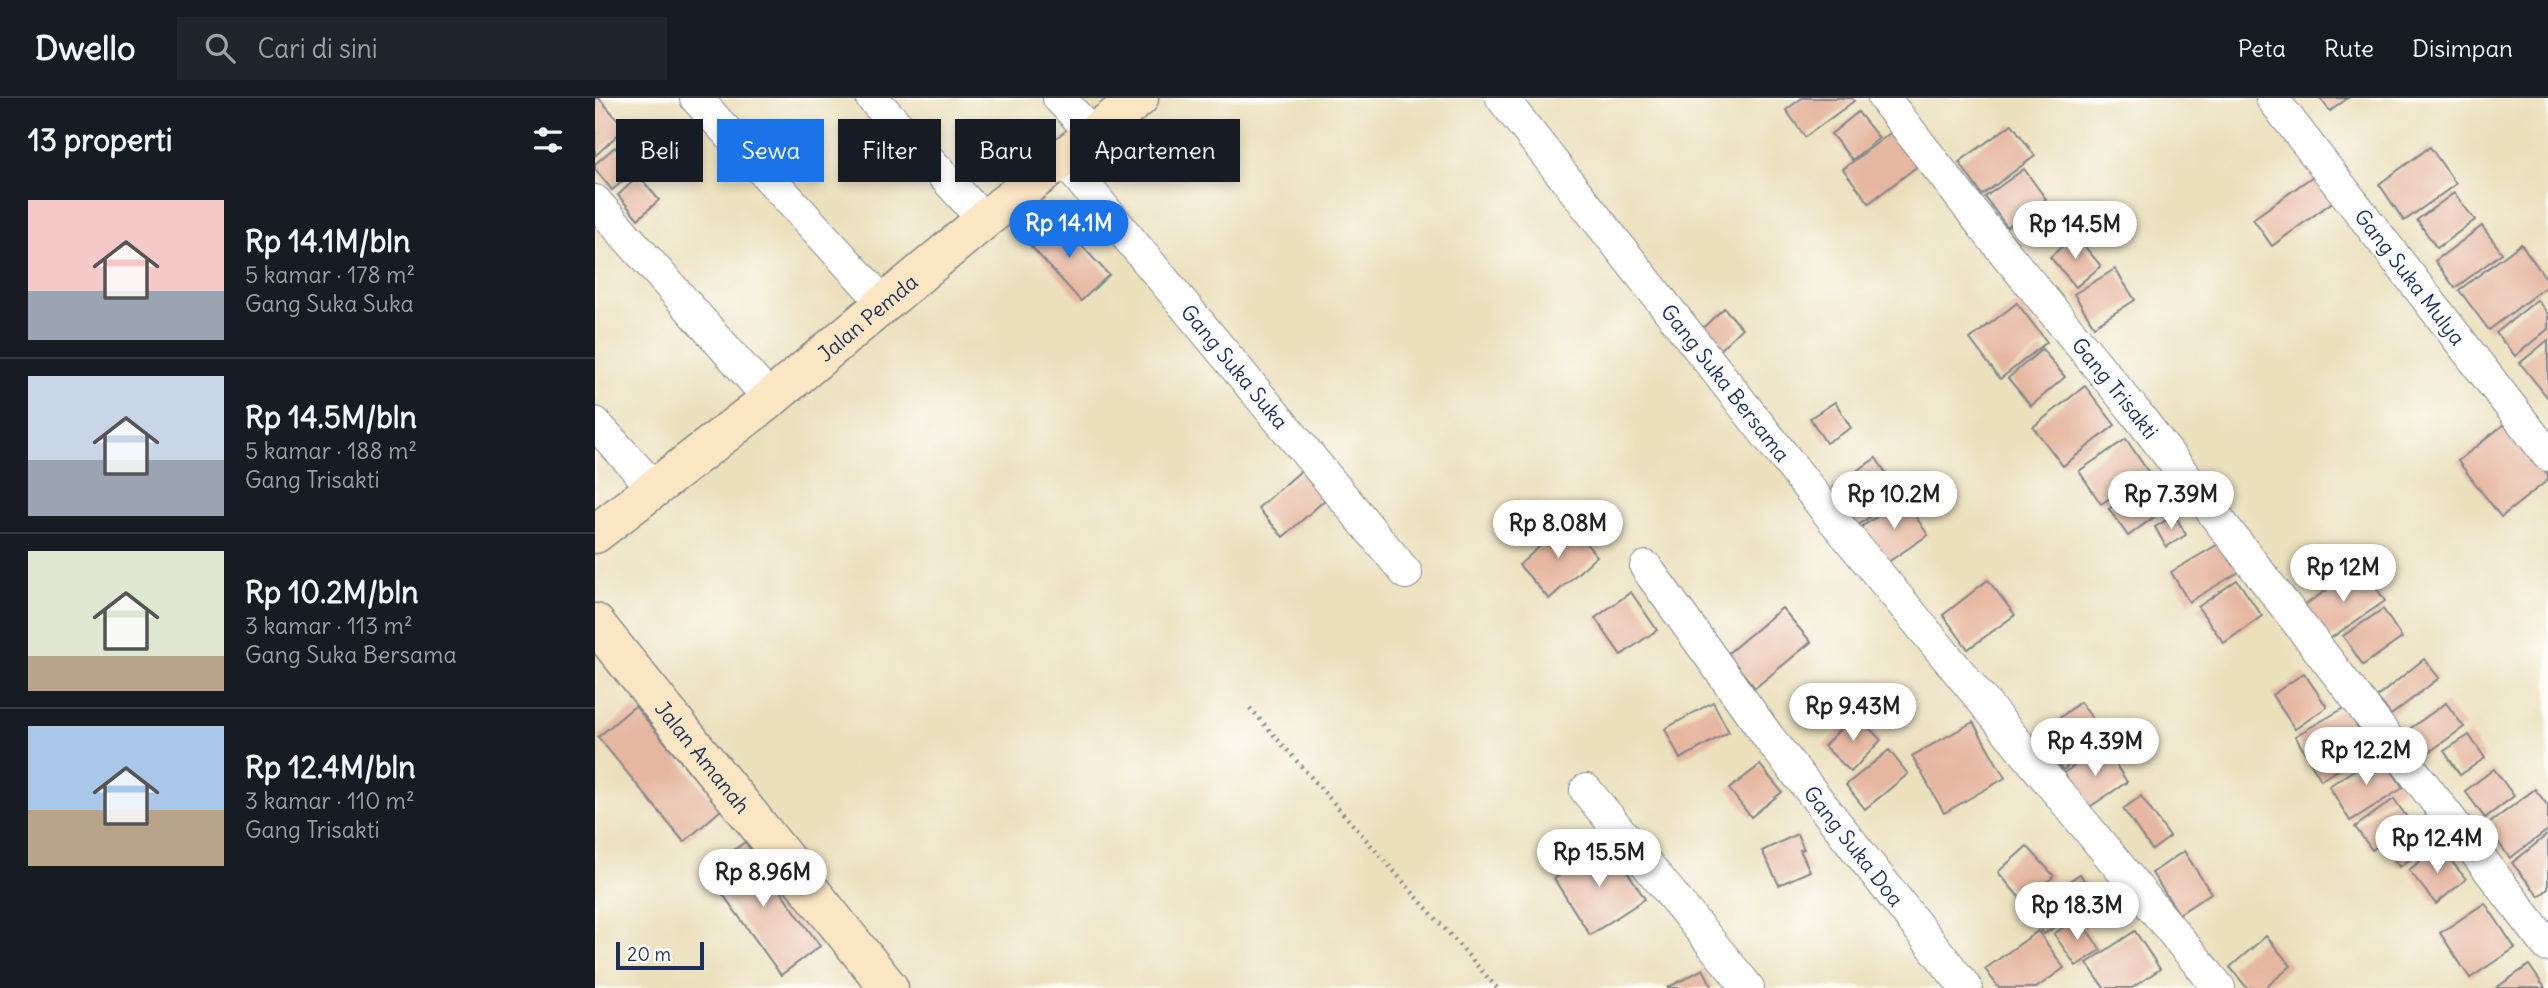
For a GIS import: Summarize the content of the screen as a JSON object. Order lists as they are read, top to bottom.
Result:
{
  "streets": {
    "street": [
      "Gang Suka Mulya",
      "Jalan Pemda",
      "Gang Suka Suka",
      "Gang Suka Bersama",
      "Gang Trisakti",
      "Jalan Amanah",
      "Gang Suka Doa"
    ]
  },
  "crossings": [
    ["Jalan Pemda", "Gang Suka Suka"]
  ],
  "scale_bar": "20 m",
  "page": {
    "header": "Dwello",
    "search": "Cari di sini",
    "nav": ["Peta", "Rute", "Disimpan"],
    "heading": "13 properti",
    "chip": [
      "Beli",
      "Sewa",
      "Filter",
      "Baru",
      "Apartemen"
    ],
    "list": [
      {
        "name": "Rp 14.1M/bln",
        "note": "5 kamar · 178 m² · Gang Suka Suka"
      },
      {
        "name": "Rp 14.5M/bln",
        "note": "5 kamar · 188 m² · Gang Trisakti"
      },
      {
        "name": "Rp 10.2M/bln",
        "note": "3 kamar · 113 m² · Gang Suka Bersama"
      },
      {
        "name": "Rp 12.4M/bln",
        "note": "3 kamar · 110 m² · Gang Trisakti"
      }
    ],
    "price": [
      "Rp 14.1M",
      "Rp 14.5M",
      "Rp 10.2M",
      "Rp 7.39M",
      "Rp 8.08M",
      "Rp 12M",
      "Rp 9.43M",
      "Rp 4.39M",
      "Rp 12.2M",
      "Rp 12.4M",
      "Rp 15.5M",
      "Rp 8.96M",
      "Rp 18.3M"
    ],
    "scale": "20 m"
  }
}
